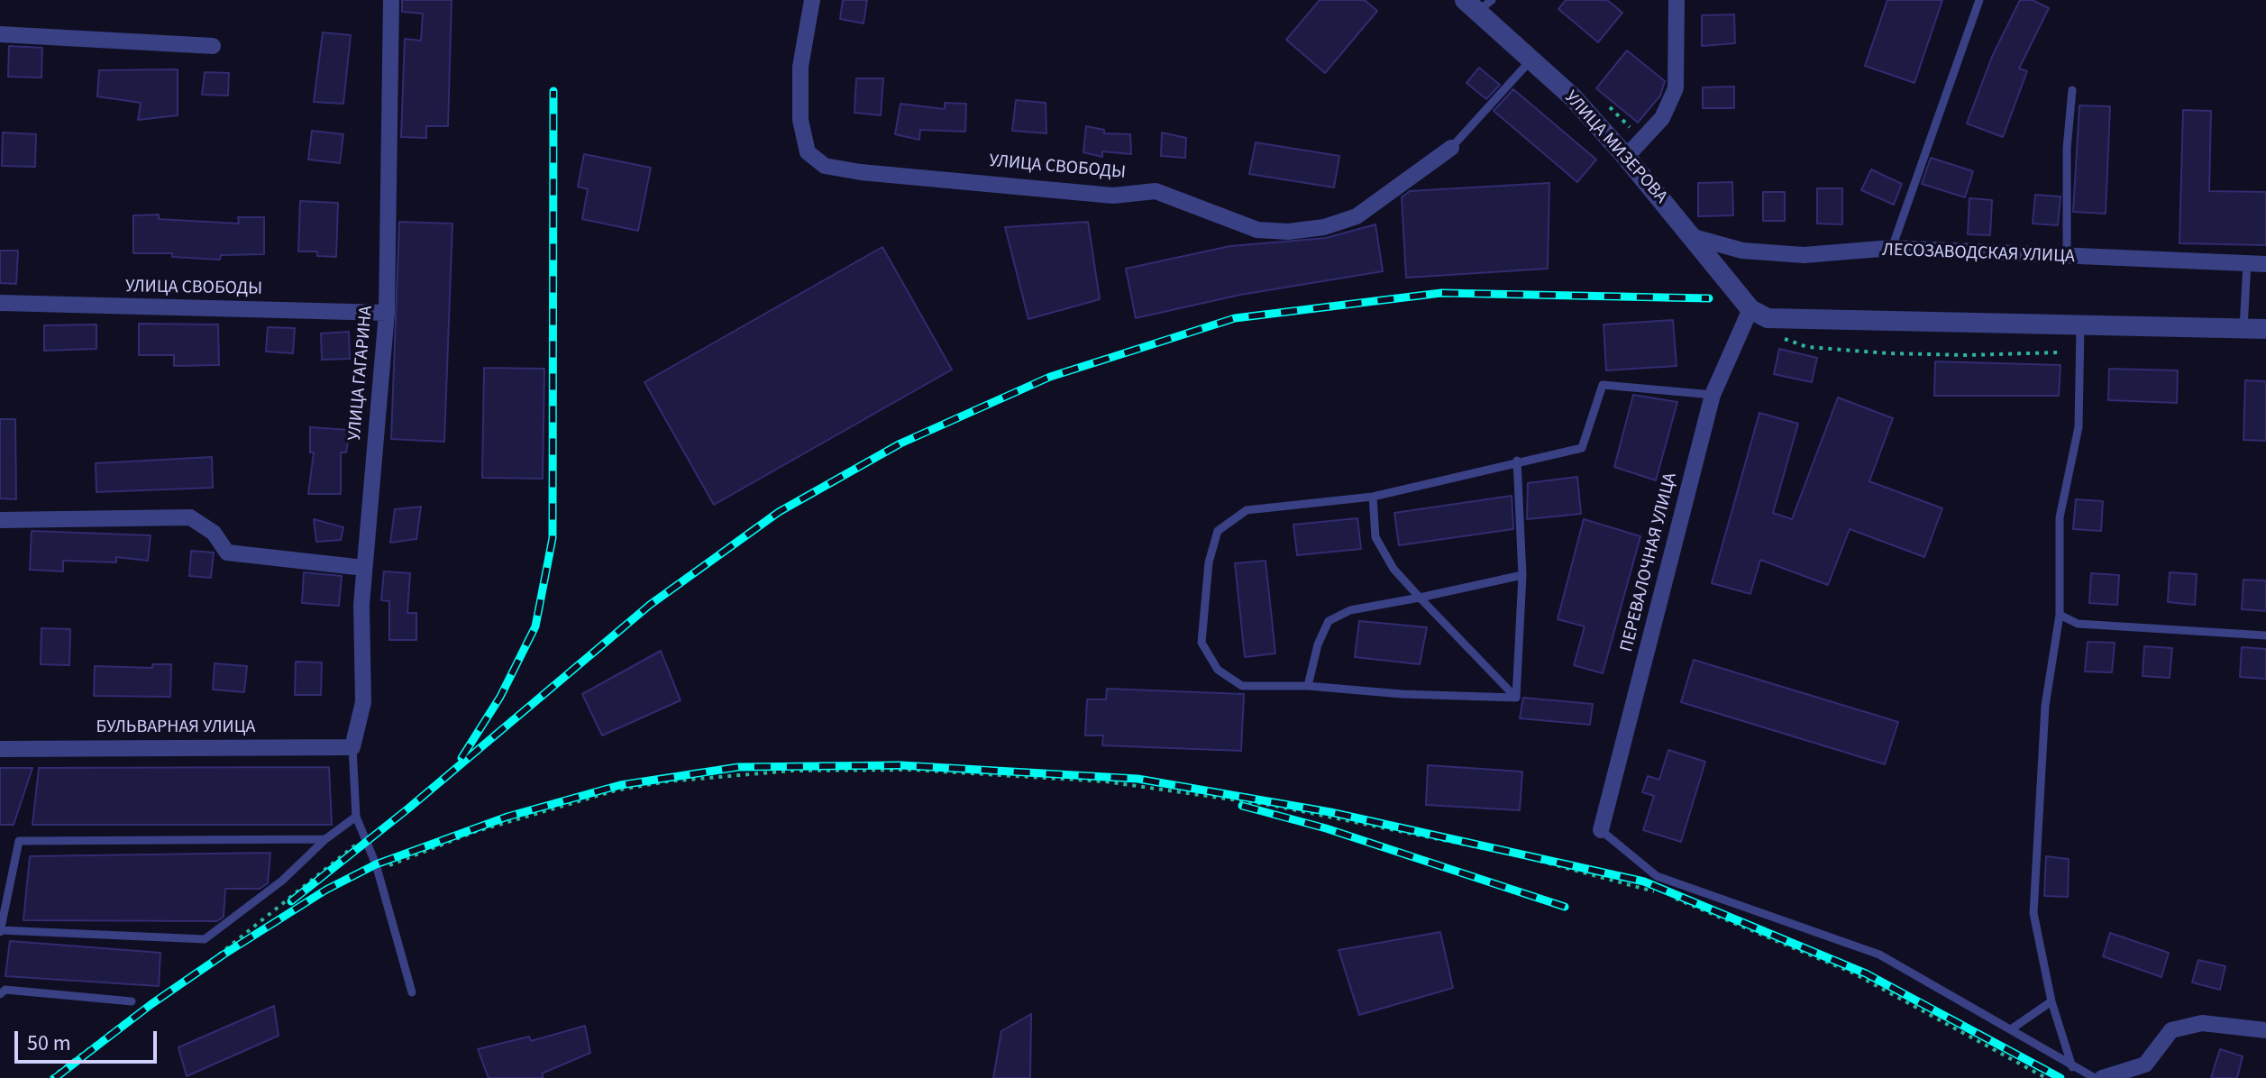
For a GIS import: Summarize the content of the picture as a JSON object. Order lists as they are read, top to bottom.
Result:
{
  "streets": {
    "street": [
      "УЛИЦА МИЗЕРОВА",
      "УЛИЦА СВОБОДЫ",
      "ЛЕСОЗАВОДСКАЯ УЛИЦА",
      "УЛИЦА ГАГАРИНА",
      "ПЕРЕВАЛОЧНАЯ УЛИЦА",
      "БУЛЬВАРНАЯ УЛИЦА"
    ]
  },
  "crossings": [
    ["УЛИЦА МИЗЕРОВА", "ЛЕСОЗАВОДСКАЯ УЛИЦА"],
    ["УЛИЦА МИЗЕРОВА", "ПЕРЕВАЛОЧНАЯ УЛИЦА"],
    ["УЛИЦА СВОБОДЫ", "УЛИЦА ГАГАРИНА"],
    ["УЛИЦА ГАГАРИНА", "БУЛЬВАРНАЯ УЛИЦА"]
  ],
  "scale_bar": "50 m"
}
